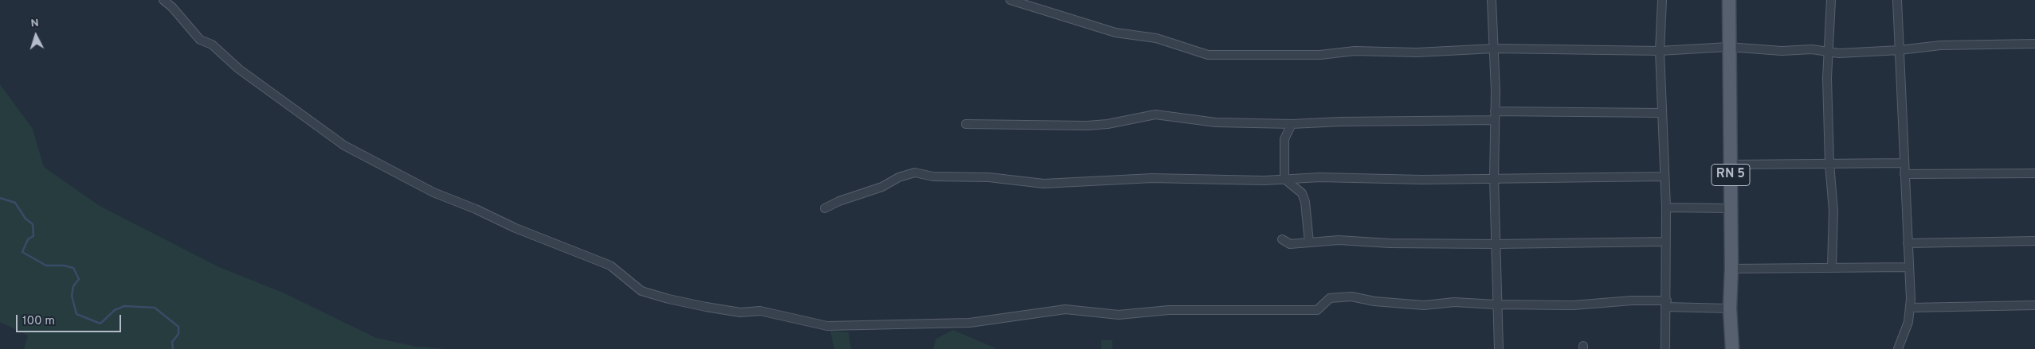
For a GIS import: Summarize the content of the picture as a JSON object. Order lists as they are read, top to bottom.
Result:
{
  "streets": {
    "main road": ["RN 5"]
  },
  "scale_bar": "100 m",
  "north": "top"
}
